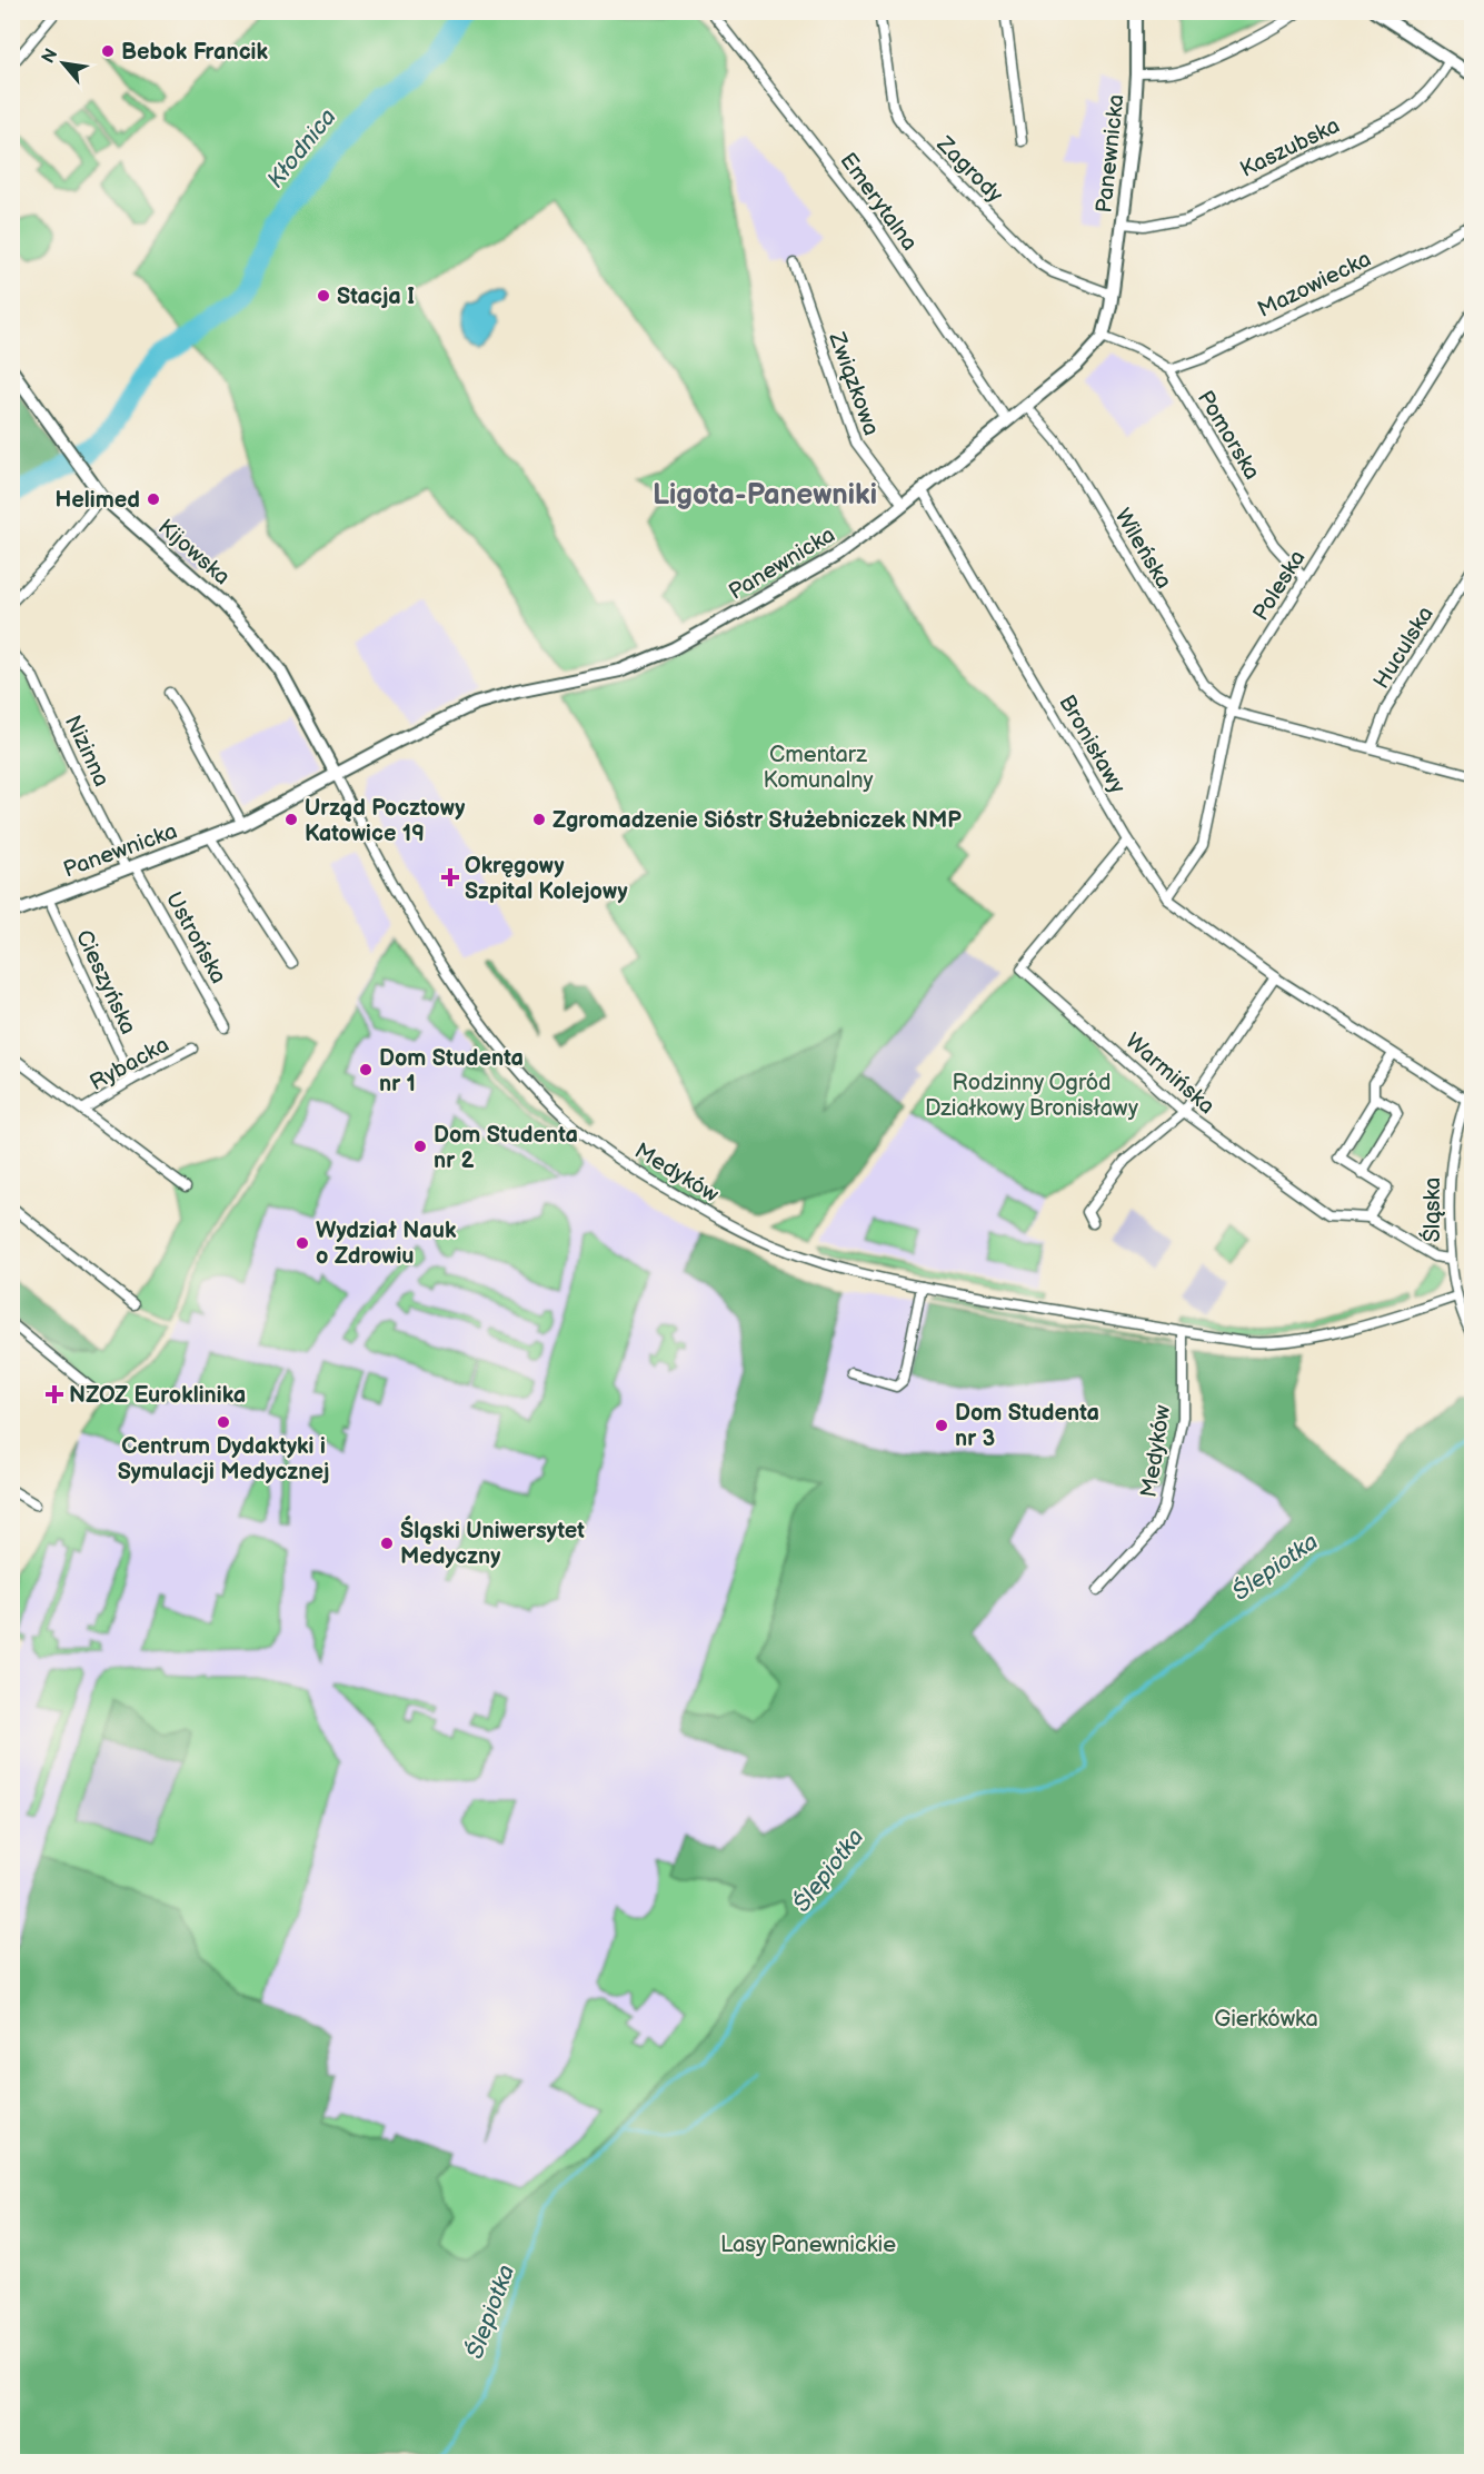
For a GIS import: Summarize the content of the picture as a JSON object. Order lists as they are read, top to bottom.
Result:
{
  "streets": {
    "street": [
      "Kaszubska",
      "Panewnicka",
      "Zagrody",
      "Emerytalna",
      "Mazowiecka",
      "Związkowa",
      "Pomorska",
      "Wileńska",
      "Kijowska",
      "Poleska",
      "Huculska",
      "Bronisławy",
      "Nizinna",
      "Ustrońska",
      "Cieszyńska",
      "Rybacka",
      "Warmińska",
      "Medyków",
      "Śląska"
    ]
  },
  "crossings": [
    ["Kaszubska", "Panewnicka"],
    ["Panewnicka", "Zagrody"],
    ["Panewnicka", "Emerytalna"],
    ["Panewnicka", "Związkowa"],
    ["Panewnicka", "Pomorska"],
    ["Panewnicka", "Wileńska"],
    ["Panewnicka", "Kijowska"],
    ["Panewnicka", "Bronisławy"],
    ["Panewnicka", "Nizinna"],
    ["Panewnicka", "Ustrońska"],
    ["Panewnicka", "Cieszyńska"],
    ["Panewnicka", "Medyków"],
    ["Mazowiecka", "Pomorska"],
    ["Pomorska", "Poleska"],
    ["Wileńska", "Poleska"],
    ["Wileńska", "Huculska"],
    ["Kijowska", "Medyków"],
    ["Poleska", "Bronisławy"],
    ["Bronisławy", "Warmińska"],
    ["Bronisławy", "Śląska"],
    ["Nizinna", "Ustrońska"],
    ["Cieszyńska", "Rybacka"],
    ["Warmińska", "Śląska"],
    ["Medyków", "Śląska"]
  ],
  "districts": ["Ligota-Panewniki"],
  "water": ["Kłodnica", "Ślepiotka"],
  "parks": [
    "Cmentarz Komunalny",
    "Rodzinny Ogród Działkowy Bronisławy",
    "Gierkówka",
    "Lasy Panewnickie"
  ],
  "places": {
    "other": [
      "Bebok Francik",
      "Stacja I",
      "Helimed",
      "Urząd Pocztowy Katowice 19",
      "Zgromadzenie Sióstr Służebniczek NMP",
      "Dom Studenta nr 1",
      "Dom Studenta nr 2",
      "Wydział Nauk o Zdrowiu",
      "Centrum Dydaktyki i Symulacji Medycznej",
      "Dom Studenta nr 3",
      "Śląski Uniwersytet Medyczny"
    ],
    "health": ["Okręgowy Szpital Kolejowy", "NZOZ Euroklinika"]
  },
  "north": "top left"
}
